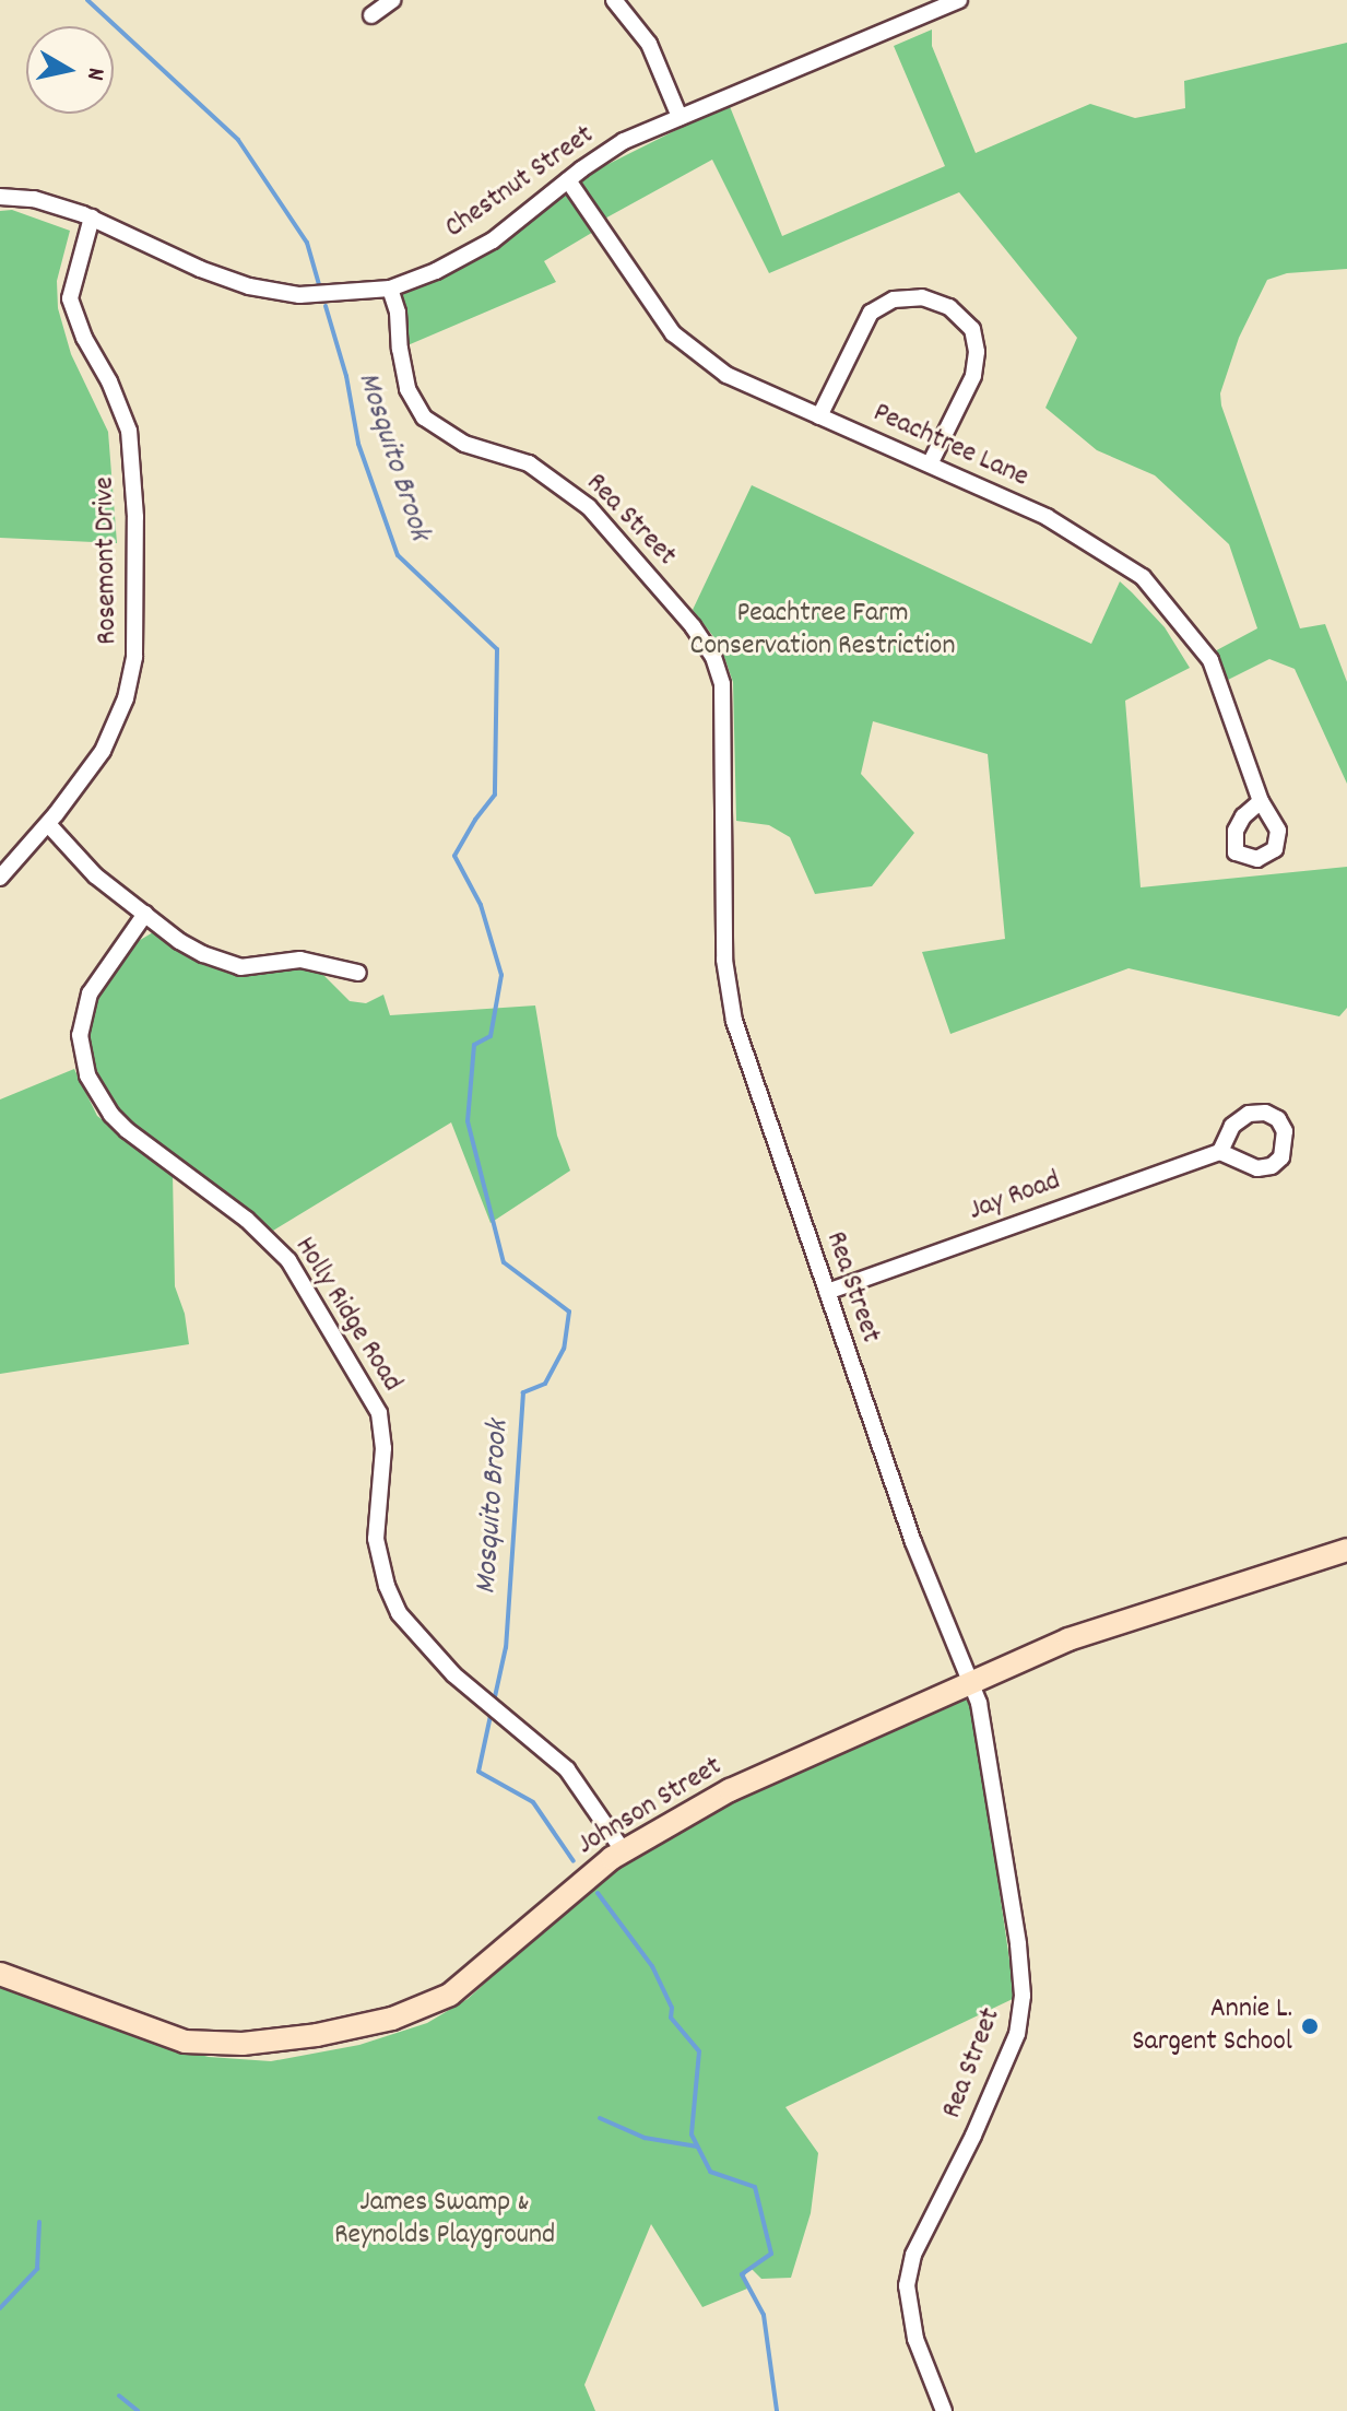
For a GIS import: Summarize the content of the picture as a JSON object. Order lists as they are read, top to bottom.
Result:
{
  "streets": {
    "street": [
      "Chestnut Street",
      "Peachtree Lane",
      "Rea Street",
      "Rosemont Drive",
      "Jay Road",
      "Holly Ridge Road",
      "Johnson Street"
    ]
  },
  "crossings": [
    ["Chestnut Street", "Peachtree Lane"],
    ["Chestnut Street", "Rea Street"],
    ["Chestnut Street", "Rosemont Drive"],
    ["Rea Street", "Jay Road"],
    ["Rea Street", "Johnson Street"],
    ["Holly Ridge Road", "Johnson Street"]
  ],
  "water": ["Mosquito Brook"],
  "parks": ["Peachtree Farm Conservation Restriction", "James Swamp & Reynolds Playground"],
  "places": ["Annie L. Sargent School"],
  "north": "right"
}
